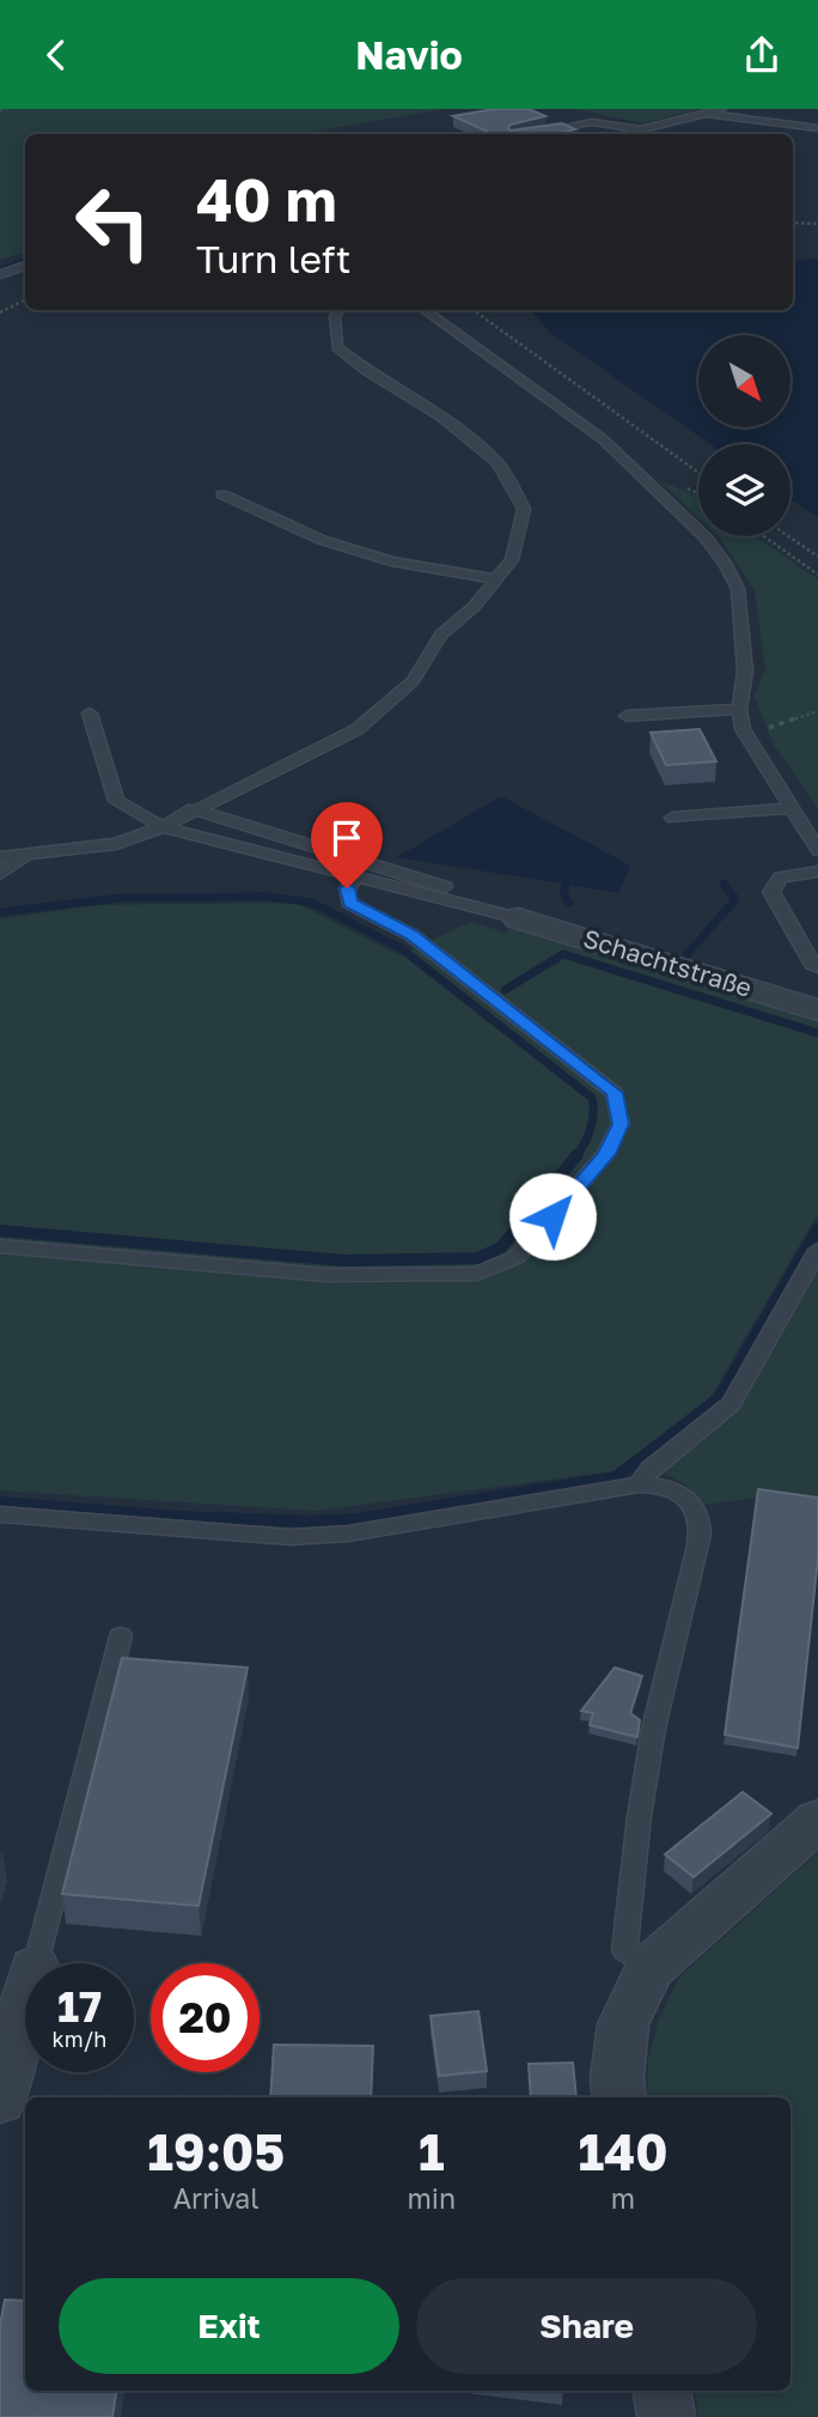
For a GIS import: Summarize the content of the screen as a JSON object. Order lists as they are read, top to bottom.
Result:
{
  "streets": {
    "street": ["Schachtstraße"]
  },
  "north": "bottom right",
  "page": {
    "header": "Navio",
    "turn": ["40 m", "Turn left"],
    "speed": "17 km/h",
    "limit": "20",
    "eta": [
      "19:05",
      "Arrival",
      "1",
      "min",
      "140",
      "m"
    ],
    "buttons": ["Exit", "Share"]
  }
}
